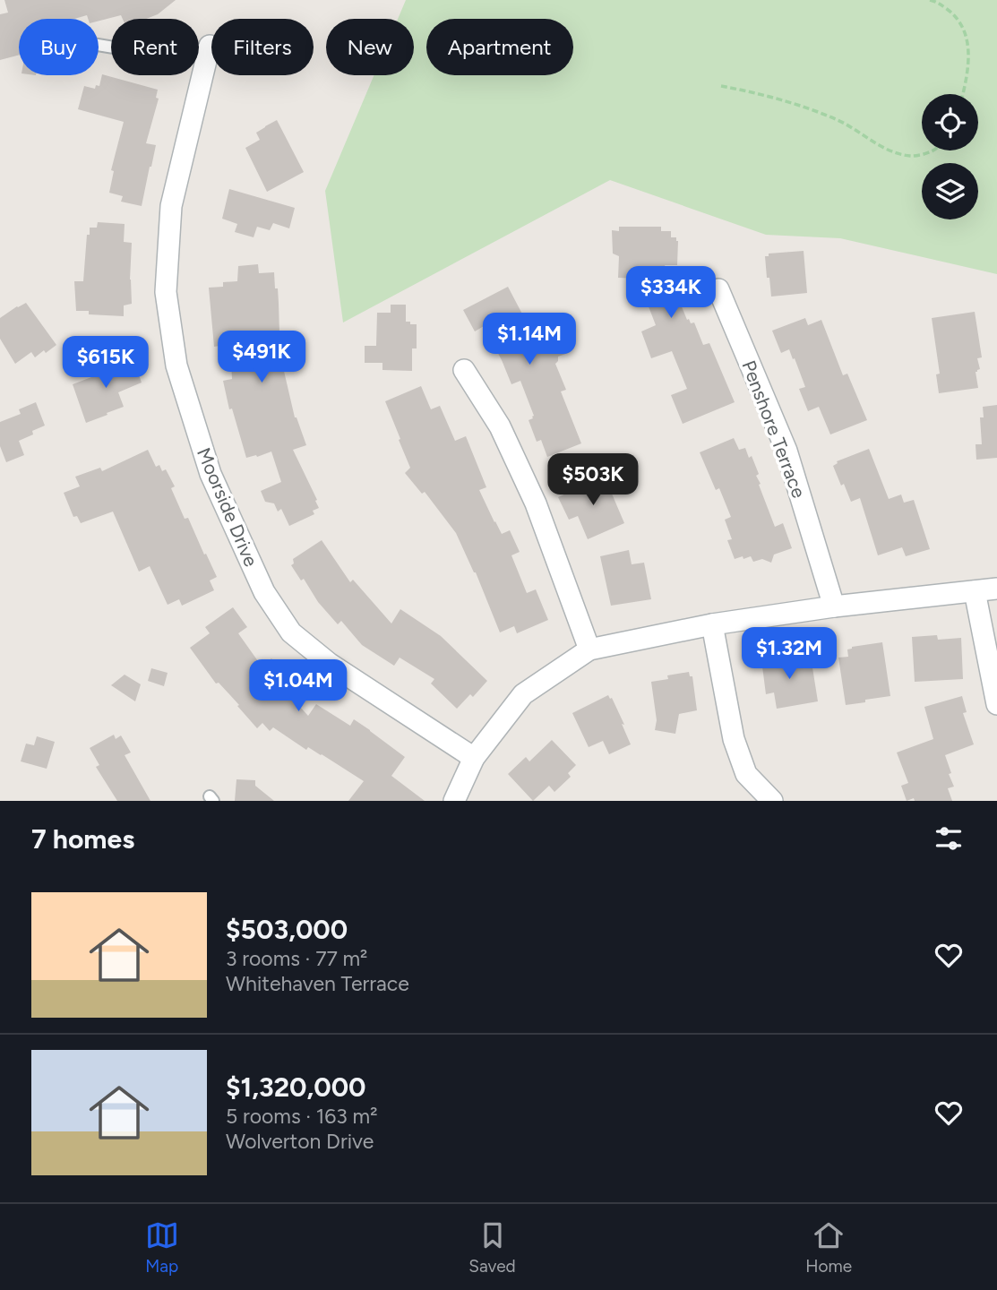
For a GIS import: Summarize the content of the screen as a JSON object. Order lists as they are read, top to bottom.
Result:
{
  "streets": {
    "street": ["Penshore Terrace", "Moorside Drive"]
  },
  "page": {
    "chip": [
      "Buy",
      "Rent",
      "Filters",
      "New",
      "Apartment"
    ],
    "price": [
      "$334K",
      "$1.14M",
      "$491K",
      "$615K",
      "$503K",
      "$1.32M",
      "$1.04M"
    ],
    "heading": "7 homes",
    "list": [
      {
        "name": "$503,000",
        "note": "3 rooms · 77 m² · Whitehaven Terrace"
      },
      {
        "name": "$1,320,000",
        "note": "5 rooms · 163 m² · Wolverton Drive"
      }
    ],
    "tabs": ["Map", "Saved", "Home"]
  }
}
